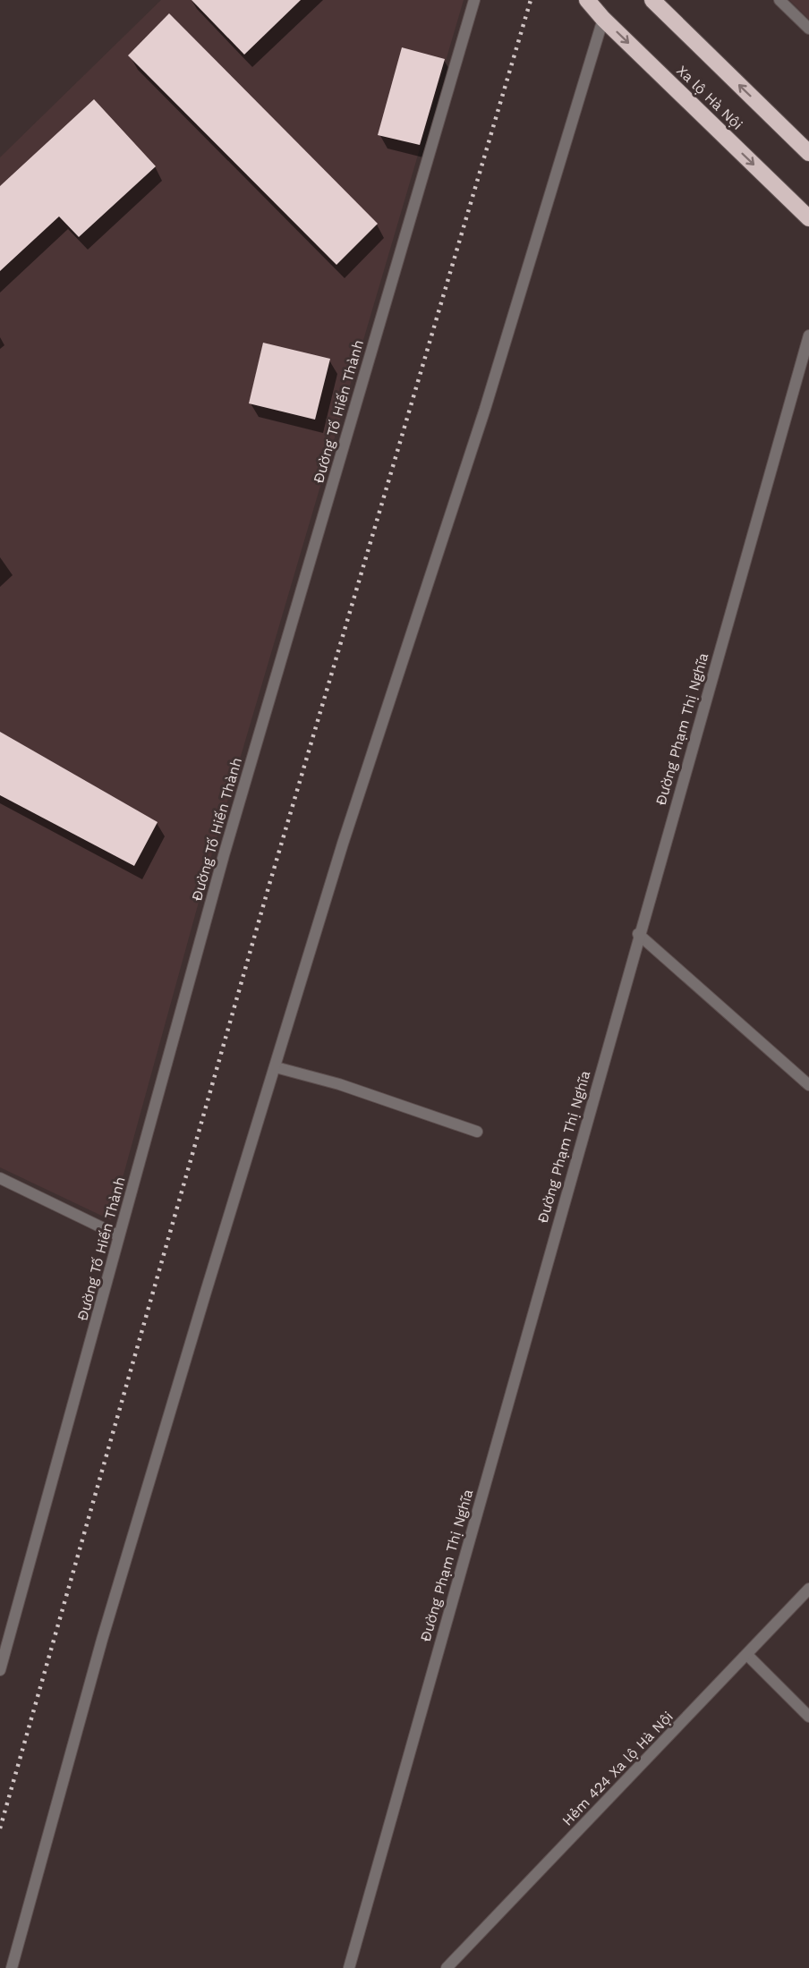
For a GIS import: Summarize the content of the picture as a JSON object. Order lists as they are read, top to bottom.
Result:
{
  "streets": {
    "highway": ["Xa lộ Hà Nội"],
    "street": ["Đường Tố Hiến Thành", "Đường Phạm Thị Nghĩa", "Hẻm 424 Xa lộ Hà Nội"]
  }
}
